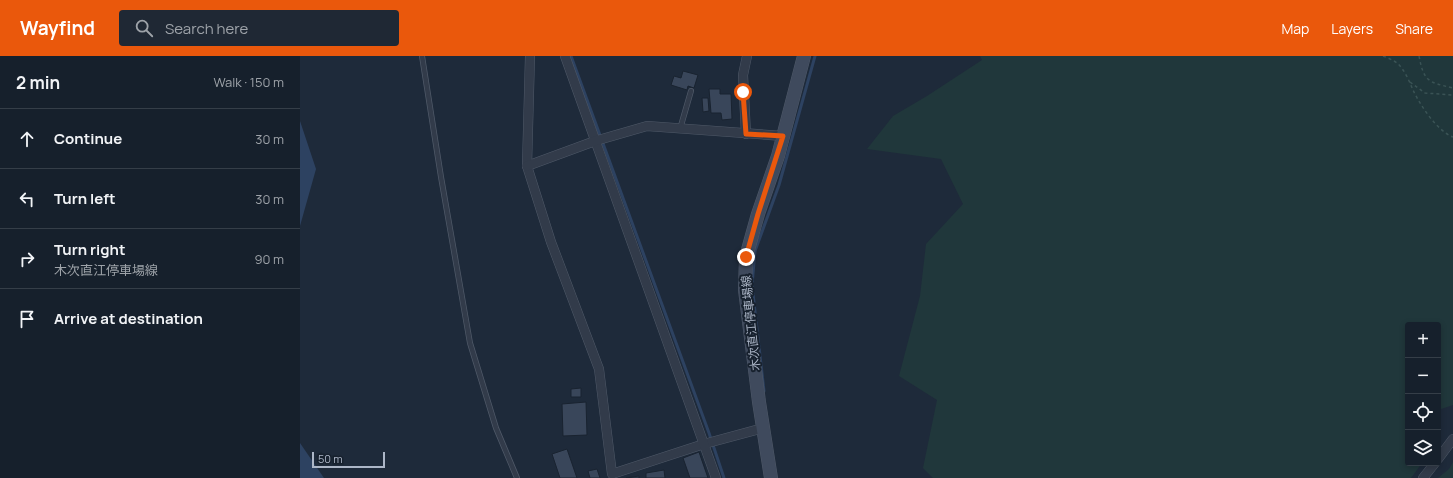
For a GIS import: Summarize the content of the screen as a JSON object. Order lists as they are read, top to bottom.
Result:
{
  "streets": {
    "main road": ["木次直江停車場線"]
  },
  "scale_bar": "50 m",
  "page": {
    "header": "Wayfind",
    "search": "Search here",
    "nav": ["Map", "Layers", "Share"],
    "heading": ["2 min", "Walk · 150 m"],
    "list": [
      ["Continue", "30 m"],
      ["Turn left", "30 m"],
      ["Turn right", "木次直江停車場線", "90 m"],
      "Arrive at destination"
    ],
    "map_buttons": ["+", "−"],
    "scale": "50 m"
  }
}
